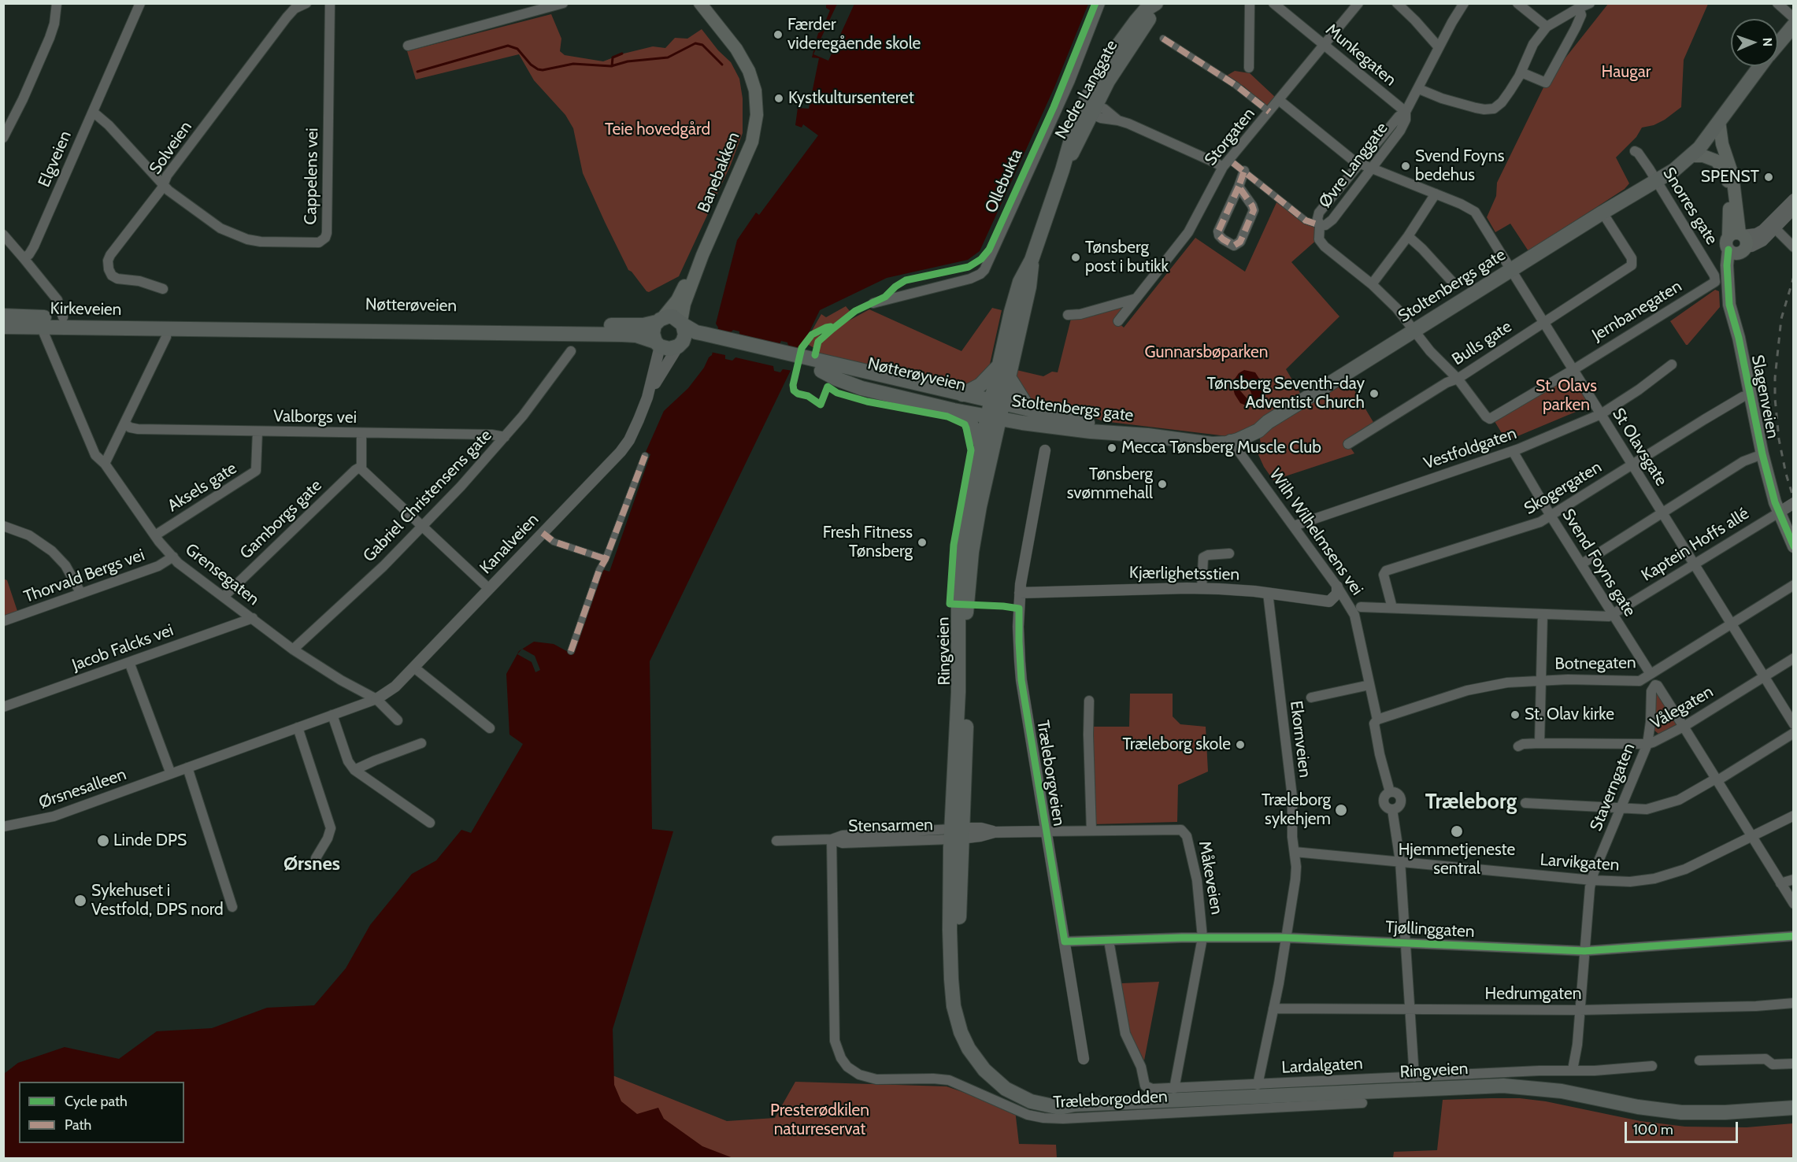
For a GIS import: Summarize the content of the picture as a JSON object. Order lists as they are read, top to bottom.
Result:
{
  "streets": {
    "main road": [
      "Nedre Langgate",
      "Banebakken",
      "Stoltenbergs gate",
      "Nøtterøveien",
      "Kirkeveien",
      "Nøtterøyveien",
      "Slagenveien",
      "Ringveien"
    ],
    "street": [
      "Munkegaten",
      "Storgaten",
      "Solveien",
      "Elgveien",
      "Øvre Langgate",
      "Cappelens vei",
      "Ollebukta",
      "Snorres gate",
      "Jernbanegaten",
      "Bulls gate",
      "Valborgs vei",
      "St Olavsgate",
      "Vestfoldgaten",
      "Aksels gate",
      "Skogergaten",
      "Gabriel Christensens gate",
      "Gamborgs gate",
      "Wilh Wilhelmsens vei",
      "Kanalveien",
      "Kaptein Hoffs allé",
      "Svend Foyns gate",
      "Kjærlighetsstien",
      "Grensegaten",
      "Thorvald Bergs vei",
      "Jacob Falcks vei",
      "Botnegaten",
      "Vålegaten",
      "Ekornveien",
      "Træleborgveien",
      "Staverngaten",
      "Ørsnesalleen",
      "Stensarmen",
      "Larvikgaten",
      "Måkeveien",
      "Tjøllinggaten",
      "Hedrumgaten",
      "Lardalgaten",
      "Træleborgodden"
    ]
  },
  "crossings": [
    ["Munkegaten", "Storgaten"],
    ["Munkegaten", "Øvre Langgate"],
    ["Nedre Langgate", "Stoltenbergs gate"],
    ["Nedre Langgate", "Nøtterøyveien"],
    ["Nedre Langgate", "Ringveien"],
    ["Storgaten", "St Olavsgate"],
    ["Solveien", "Cappelens vei"],
    ["Elgveien", "Cappelens vei"],
    ["Øvre Langgate", "St Olavsgate"],
    ["Banebakken", "Nøtterøveien"],
    ["Banebakken", "Kanalveien"],
    ["Snorres gate", "Stoltenbergs gate"],
    ["Snorres gate", "Jernbanegaten"],
    ["Stoltenbergs gate", "Bulls gate"],
    ["Stoltenbergs gate", "Nøtterøyveien"],
    ["Stoltenbergs gate", "Slagenveien"],
    ["Stoltenbergs gate", "St Olavsgate"],
    ["Stoltenbergs gate", "Wilh Wilhelmsens vei"],
    ["Stoltenbergs gate", "Ringveien"],
    ["Nøtterøveien", "Kirkeveien"],
    ["Nøtterøveien", "Kanalveien"],
    ["Jernbanegaten", "St Olavsgate"],
    ["Bulls gate", "St Olavsgate"],
    ["Nøtterøyveien", "Ringveien"],
    ["Slagenveien", "Skogergaten"],
    ["Slagenveien", "Kaptein Hoffs allé"],
    ["Valborgs vei", "Aksels gate"],
    ["Valborgs vei", "Gabriel Christensens gate"],
    ["St Olavsgate", "Vestfoldgaten"],
    ["St Olavsgate", "Skogergaten"],
    ["St Olavsgate", "Kaptein Hoffs allé"],
    ["St Olavsgate", "Botnegaten"],
    ["St Olavsgate", "Vålegaten"],
    ["Vestfoldgaten", "Wilh Wilhelmsens vei"],
    ["Vestfoldgaten", "Svend Foyns gate"],
    ["Aksels gate", "Grensegaten"],
    ["Skogergaten", "Svend Foyns gate"],
    ["Gabriel Christensens gate", "Grensegaten"],
    ["Gamborgs gate", "Grensegaten"],
    ["Wilh Wilhelmsens vei", "Kjærlighetsstien"],
    ["Wilh Wilhelmsens vei", "Botnegaten"],
    ["Wilh Wilhelmsens vei", "Larvikgaten"],
    ["Kanalveien", "Grensegaten"],
    ["Kanalveien", "Ørsnesalleen"],
    ["Kaptein Hoffs allé", "Svend Foyns gate"],
    ["Svend Foyns gate", "Botnegaten"],
    ["Kjærlighetsstien", "Ekornveien"],
    ["Kjærlighetsstien", "Træleborgveien"],
    ["Grensegaten", "Thorvald Bergs vei"],
    ["Grensegaten", "Jacob Falcks vei"],
    ["Grensegaten", "Ørsnesalleen"],
    ["Ringveien", "Stensarmen"],
    ["Ringveien", "Måkeveien"],
    ["Vålegaten", "Staverngaten"],
    ["Ekornveien", "Larvikgaten"],
    ["Ekornveien", "Tjøllinggaten"],
    ["Ekornveien", "Hedrumgaten"],
    ["Ekornveien", "Lardalgaten"],
    ["Træleborgveien", "Måkeveien"],
    ["Træleborgveien", "Tjøllinggaten"],
    ["Staverngaten", "Larvikgaten"],
    ["Staverngaten", "Tjøllinggaten"],
    ["Staverngaten", "Hedrumgaten"],
    ["Staverngaten", "Lardalgaten"],
    ["Stensarmen", "Måkeveien"],
    ["Stensarmen", "Træleborgodden"],
    ["Måkeveien", "Tjøllinggaten"],
    ["Måkeveien", "Lardalgaten"],
    ["Tjøllinggaten", "Lardalgaten"]
  ],
  "districts": ["Træleborg", "Ørsnes"],
  "parks": [
    "Haugar",
    "Teie hovedgård",
    "Gunnarsbøparken",
    "St. Olavs parken",
    "Presterødkilen naturreservat"
  ],
  "places": [
    "Færder videregående skole",
    "Kystkultursenteret",
    "Svend Foyns bedehus",
    "SPENST",
    "Tønsberg post i butikk",
    "Tønsberg Seventh-day Adventist Church",
    "Mecca Tønsberg Muscle Club",
    "Tønsberg svømmehall",
    "Fresh Fitness Tønsberg",
    "St. Olav kirke",
    "Træleborg skole",
    "Træleborg sykehjem",
    "Hjemmetjeneste sentral",
    "Linde DPS",
    "Sykehuset i Vestfold, DPS nord"
  ],
  "legend": ["Cycle path", "Path"],
  "scale_bar": "100 m",
  "north": "right"
}
